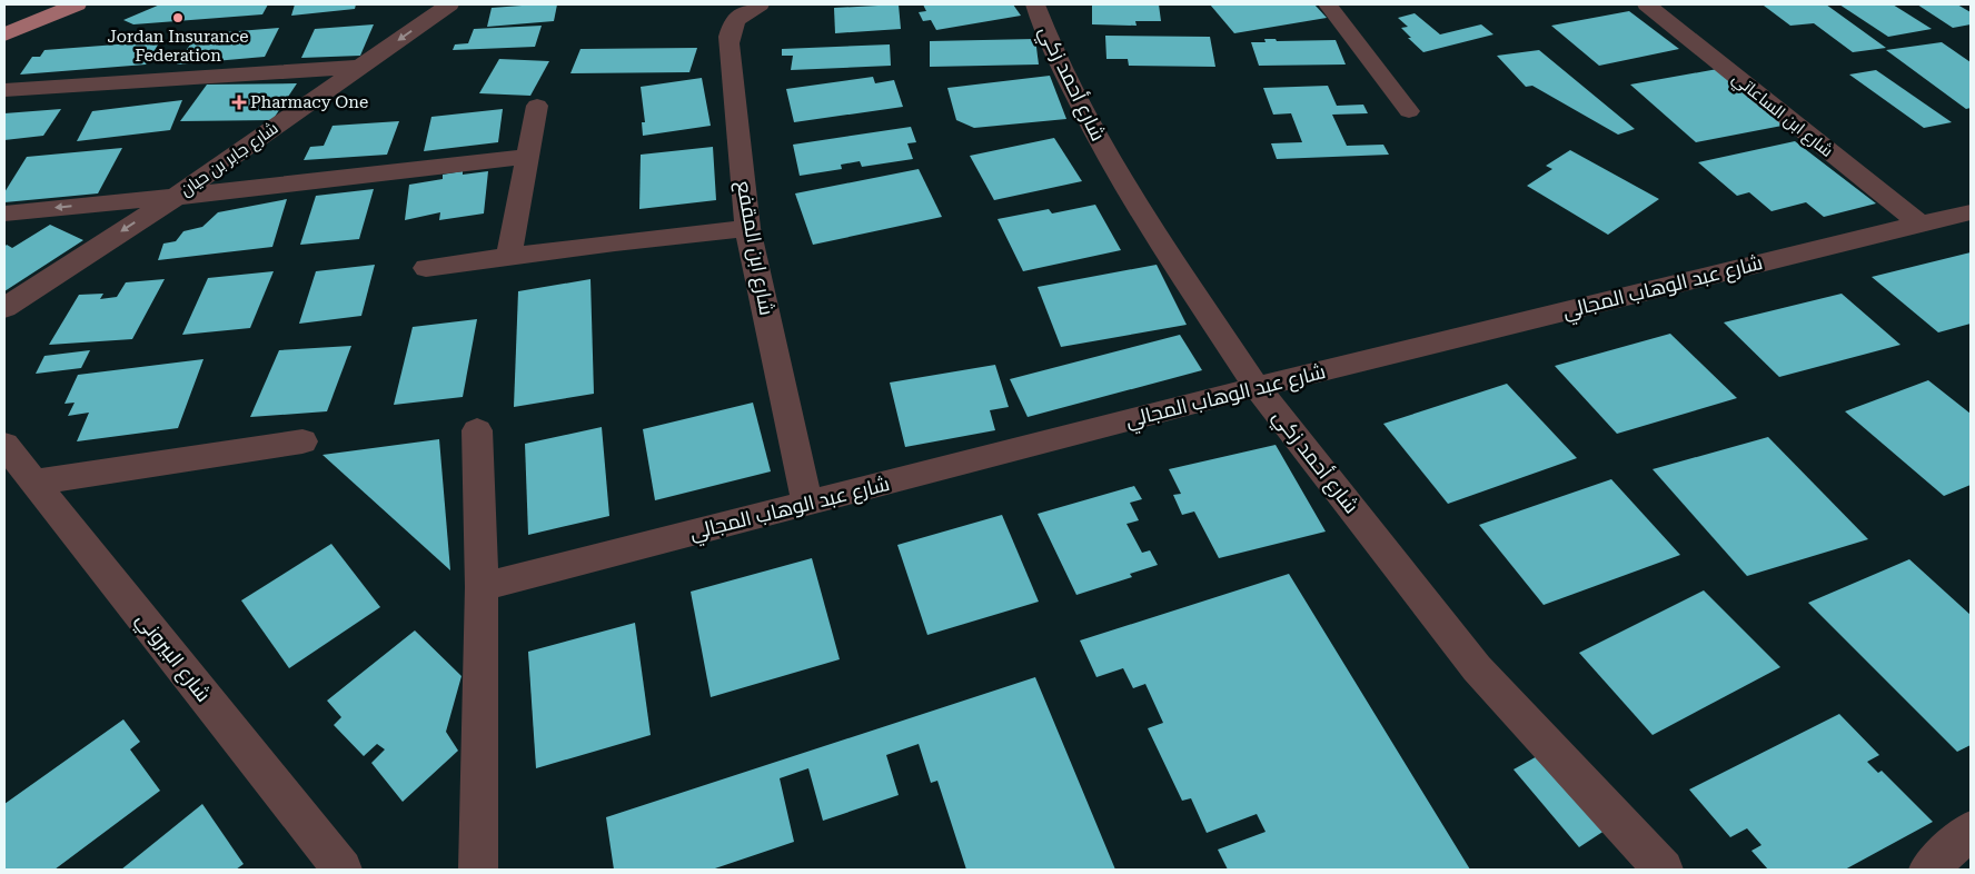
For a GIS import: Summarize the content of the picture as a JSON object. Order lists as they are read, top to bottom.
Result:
{
  "streets": {
    "street": [
      "شارع أحمد زكي",
      "شارع ابن الساعاتي",
      "شارع جابر بن حيان",
      "شارع ابن المقفع",
      "شارع عبد الوهاب المجالي",
      "شارع البيروني"
    ]
  },
  "crossings": [
    ["شارع أحمد زكي", "شارع عبد الوهاب المجالي"],
    ["شارع ابن الساعاتي", "شارع عبد الوهاب المجالي"],
    ["شارع ابن المقفع", "شارع عبد الوهاب المجالي"]
  ],
  "places": {
    "other": ["Jordan Insurance Federation"],
    "health": ["Pharmacy One"]
  }
}
